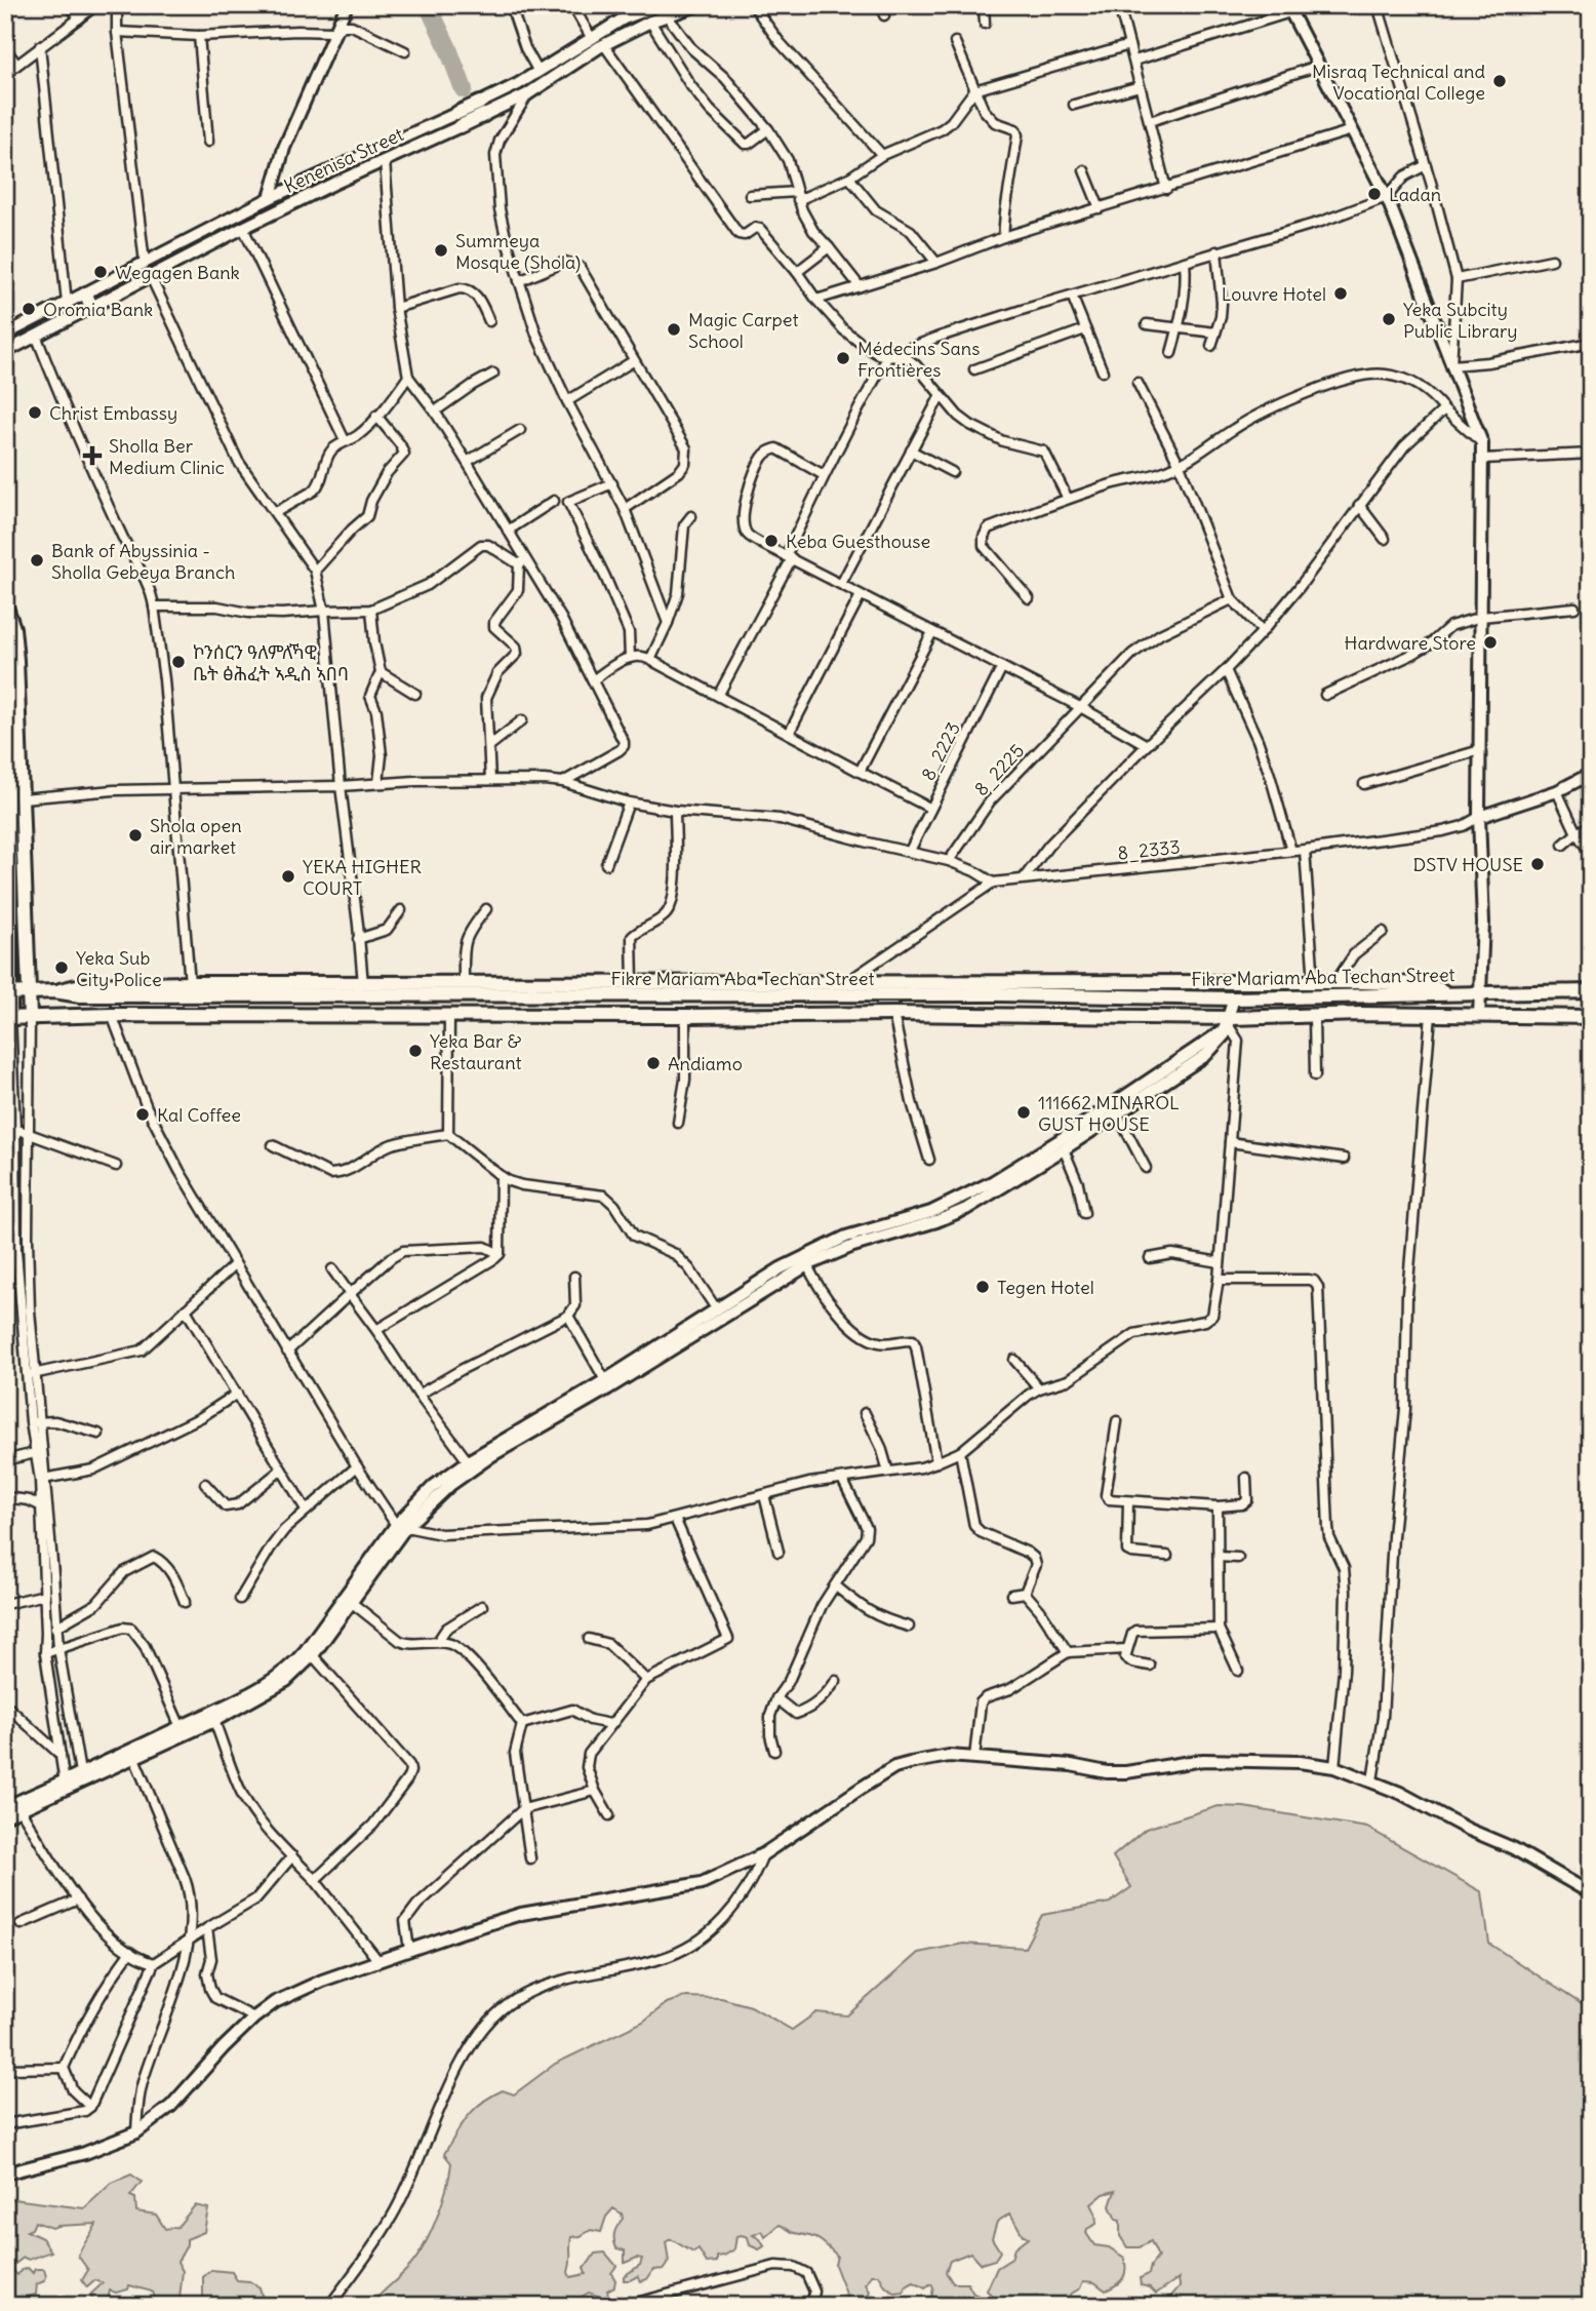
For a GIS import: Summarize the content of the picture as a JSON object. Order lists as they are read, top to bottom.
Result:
{
  "streets": {
    "main road": ["Kenenisa Street", "Fikre Mariam Aba Techan Street"],
    "street": ["8_2223", "8_2225", "8_2333"]
  },
  "places": {
    "other": [
      "Misraq Technical and Vocational College",
      "Ladan",
      "Summeya Mosque (Shola)",
      "Wegagen Bank",
      "Louvre Hotel",
      "Oromia Bank",
      "Yeka Subcity Public Library",
      "Magic Carpet School",
      "Médecins Sans Frontières",
      "Christ Embassy",
      "Keba Guesthouse",
      "Bank of Abyssinia - Sholla Gebeya Branch",
      "Hardware Store",
      "ኮንሰርን ዓለምለኻዊ ቤት ፅሕፈት ኣዲስ ኣበባ",
      "Shola open air market",
      "DSTV HOUSE",
      "YEKA HIGHER COURT",
      "Yeka Sub City Police",
      "Yeka Bar & Restaurant",
      "Andiamo",
      "111662 MINAROL GUST HOUSE",
      "Kal Coffee",
      "Tegen Hotel"
    ],
    "health": ["Sholla Ber Medium Clinic"]
  }
}
